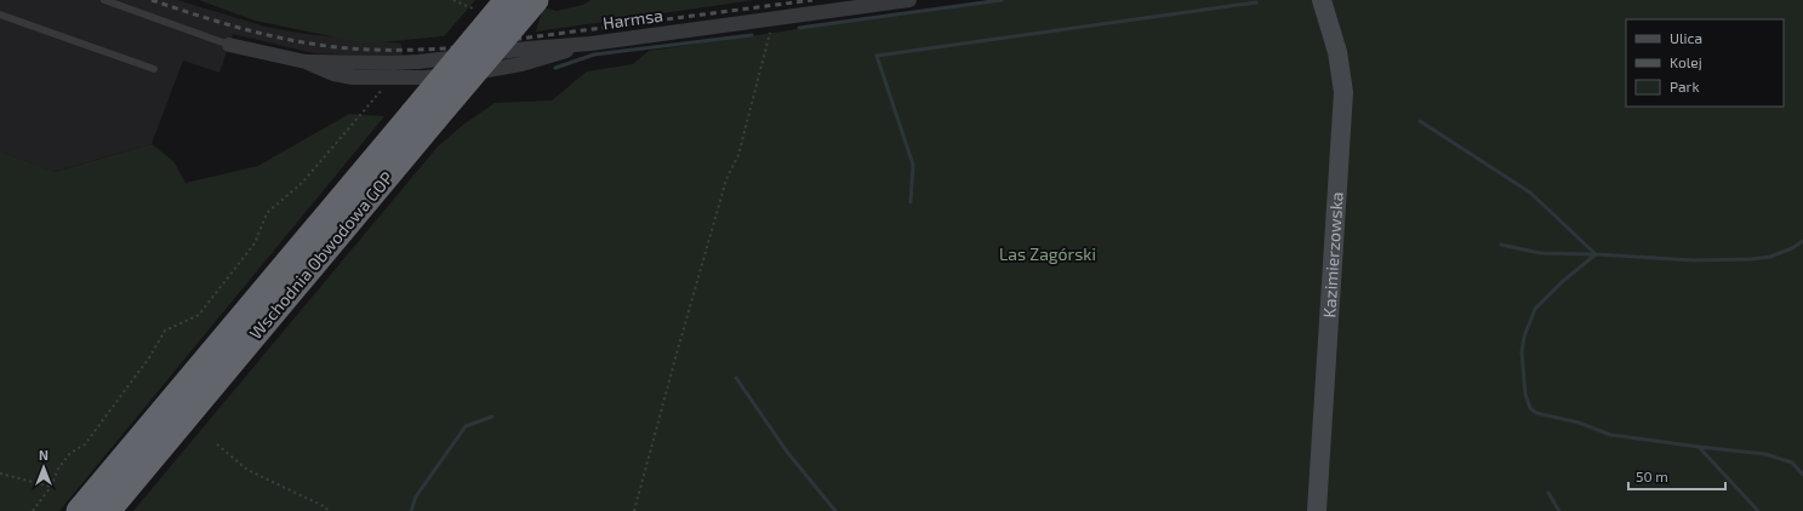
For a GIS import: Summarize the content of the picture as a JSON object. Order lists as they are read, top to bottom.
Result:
{
  "streets": {
    "highway": ["Wschodnia Obwodowa GOP"],
    "street": ["Harmsa", "Kazimierzowska"]
  },
  "parks": ["Las Zagórski"],
  "legend": ["Ulica", "Kolej", "Park"],
  "scale_bar": "50 m",
  "north": "top"
}
